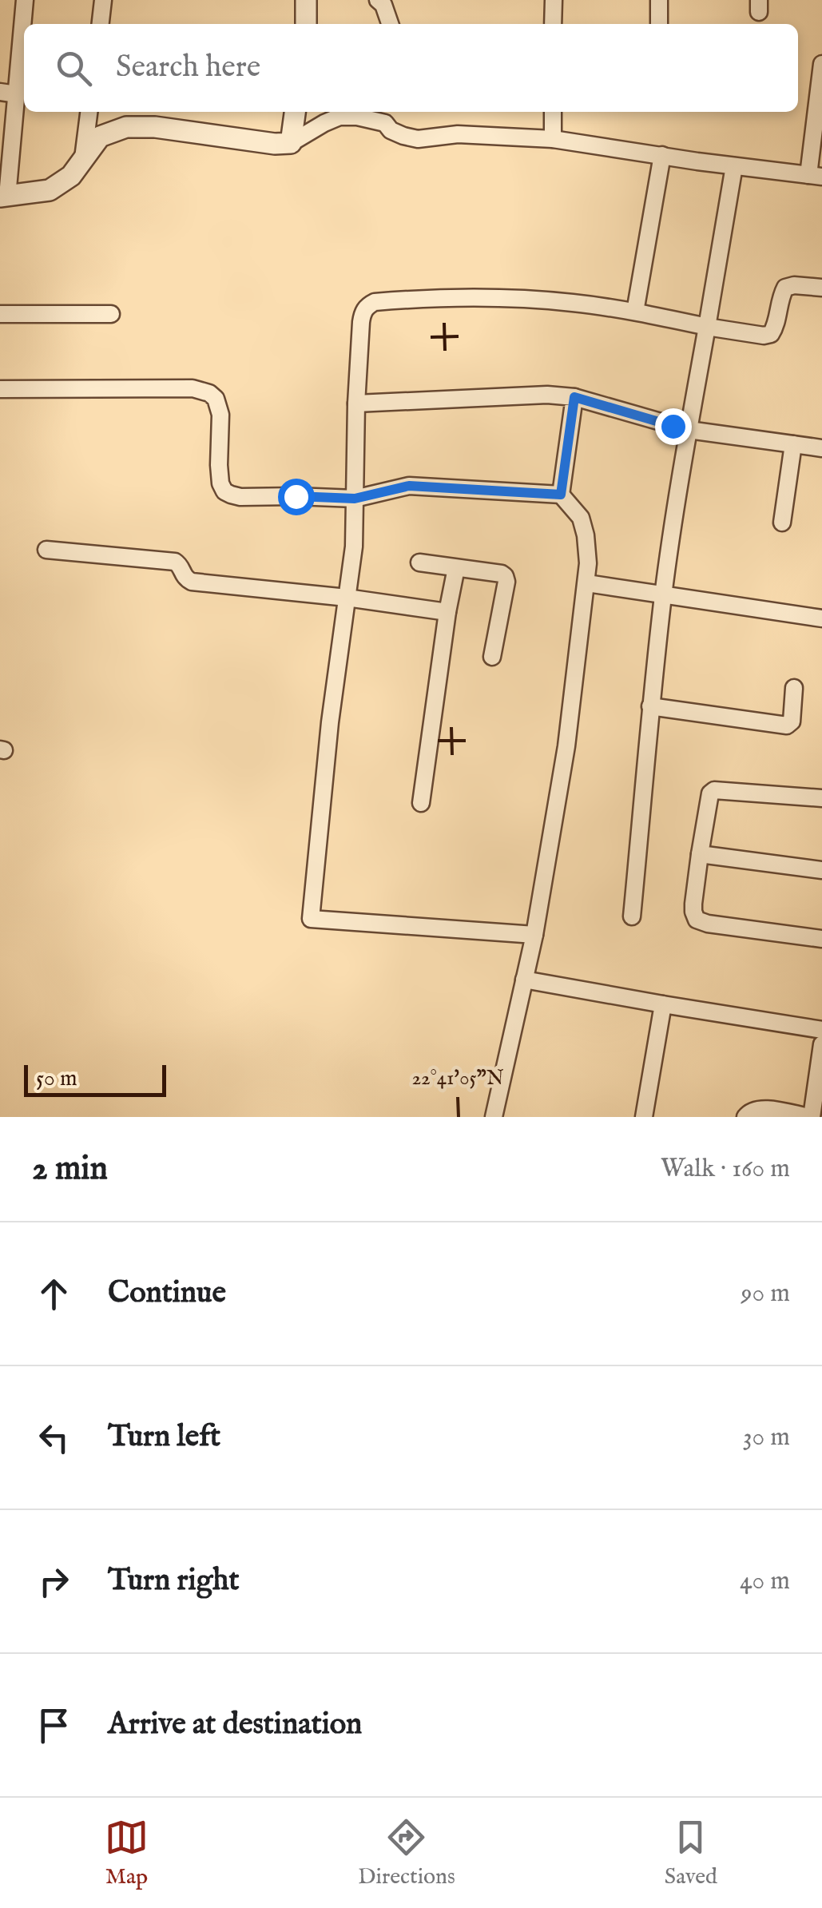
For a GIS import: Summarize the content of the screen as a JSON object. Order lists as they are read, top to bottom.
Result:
{
  "scale_bar": "50 m",
  "page": {
    "search": "Search here",
    "scale": "50 m",
    "heading": ["2 min", "Walk · 160 m"],
    "list": [
      ["Continue", "90 m"],
      ["Turn left", "30 m"],
      ["Turn right", "40 m"],
      "Arrive at destination"
    ],
    "nav": ["Map", "Directions", "Saved"]
  },
  "coordinates": ["22°41'05\"N"]
}
